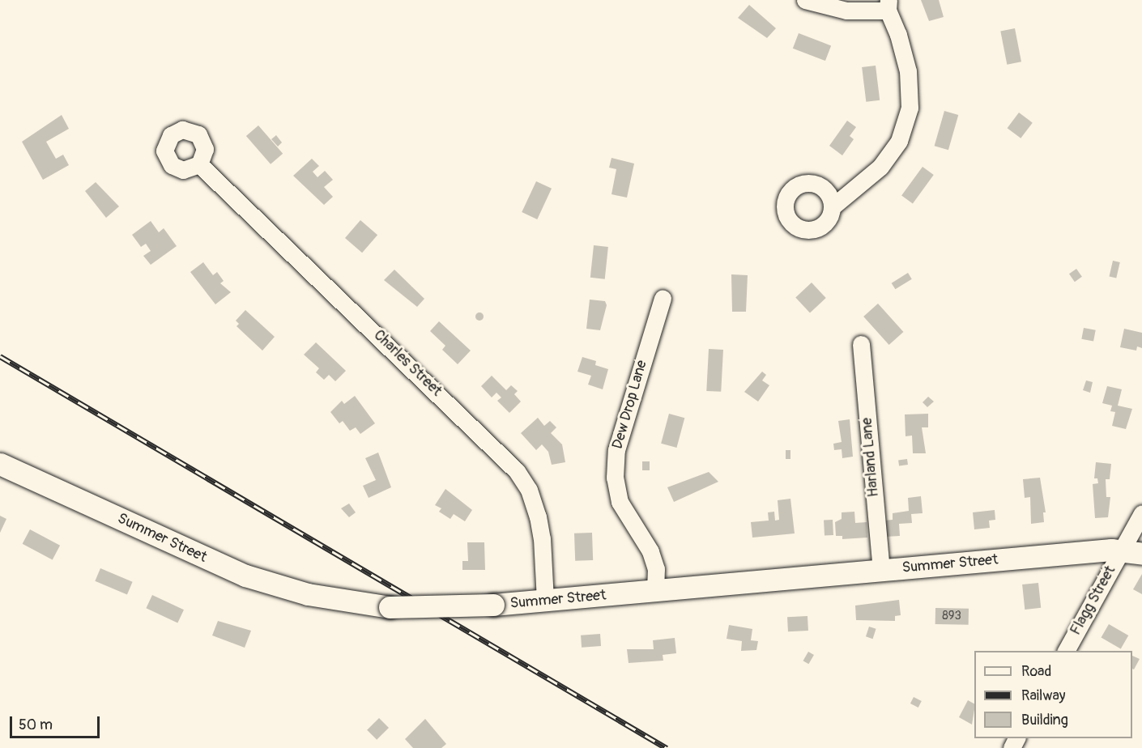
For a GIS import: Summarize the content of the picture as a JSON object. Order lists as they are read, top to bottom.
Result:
{
  "streets": {
    "main road": ["Summer Street"],
    "street": [
      "Charles Street",
      "Dew Drop Lane",
      "Harland Lane",
      "Flagg Street"
    ]
  },
  "crossings": [
    ["Charles Street", "Summer Street"],
    ["Dew Drop Lane", "Summer Street"],
    ["Harland Lane", "Summer Street"],
    ["Summer Street", "Flagg Street"]
  ],
  "house_numbers": ["893"],
  "legend": ["Road", "Railway", "Building"],
  "scale_bar": "50 m"
}
